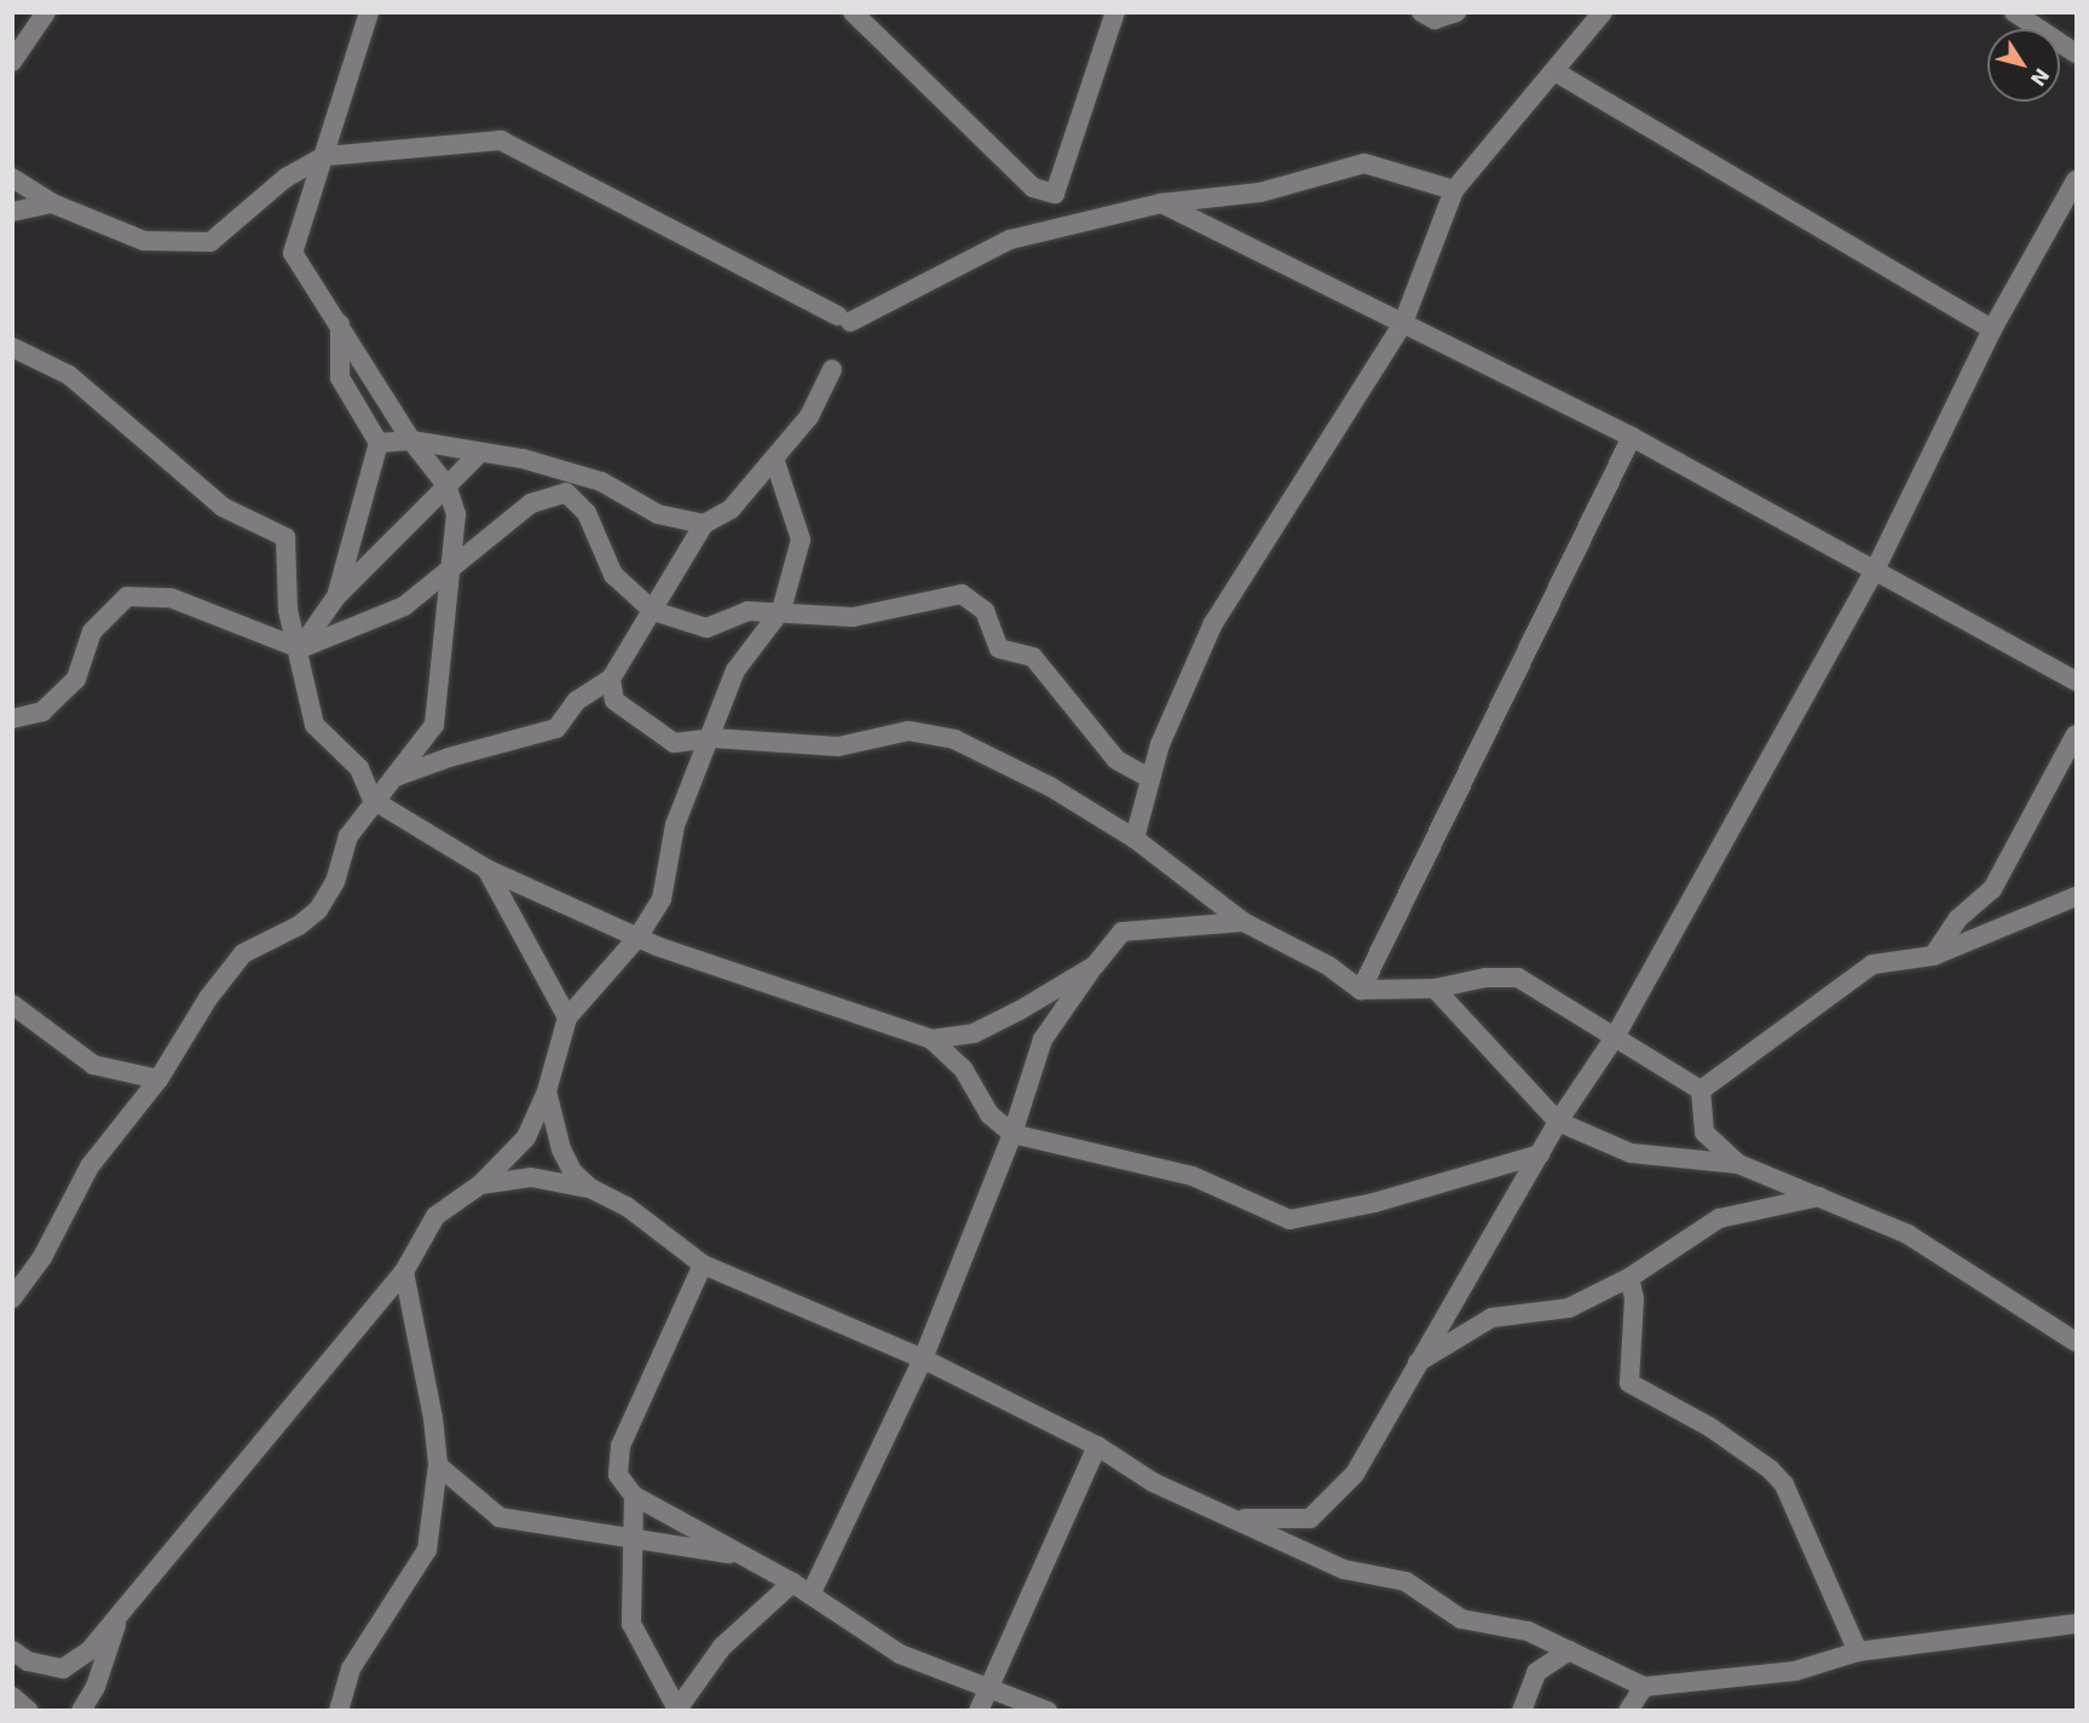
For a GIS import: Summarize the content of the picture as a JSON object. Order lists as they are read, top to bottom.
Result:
{
  "north": "bottom right"
}
